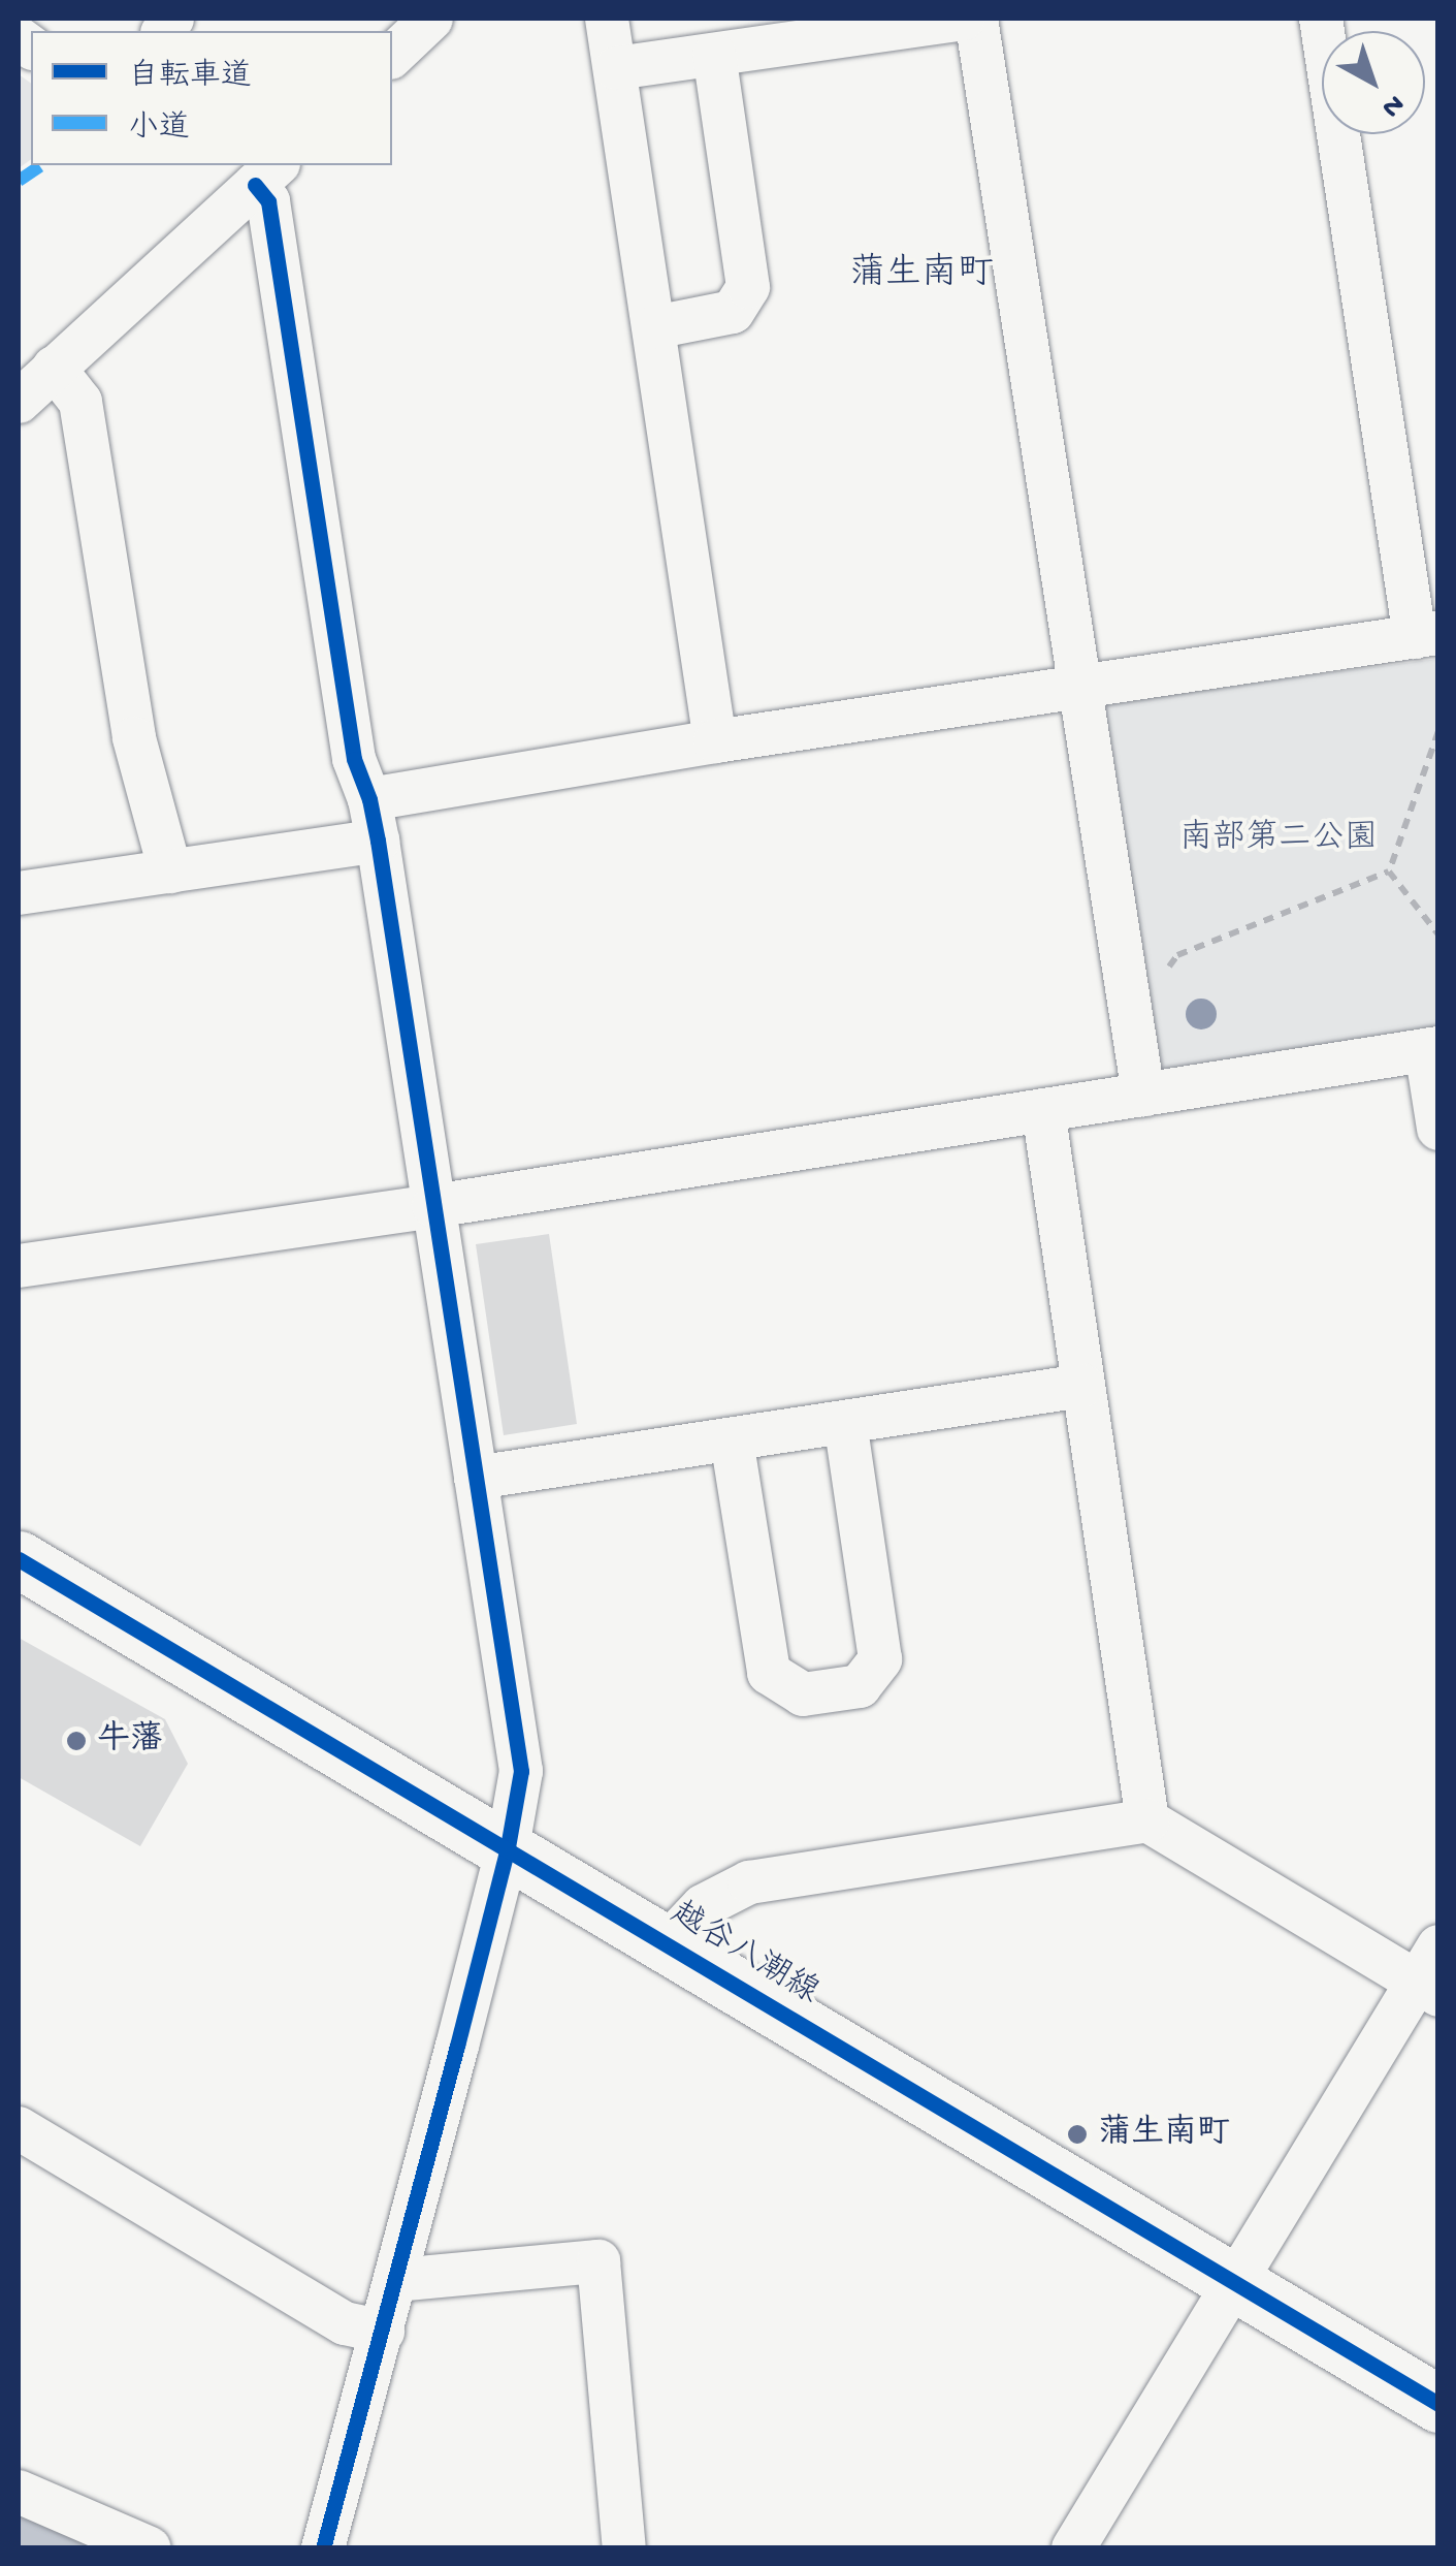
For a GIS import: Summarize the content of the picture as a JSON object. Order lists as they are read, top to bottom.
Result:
{
  "streets": {
    "main road": ["越谷八潮線"]
  },
  "districts": ["蒲生南町"],
  "parks": ["南部第二公園"],
  "places": ["牛藩", "蒲生南町"],
  "legend": ["自転車道", "小道"],
  "north": "bottom right"
}
